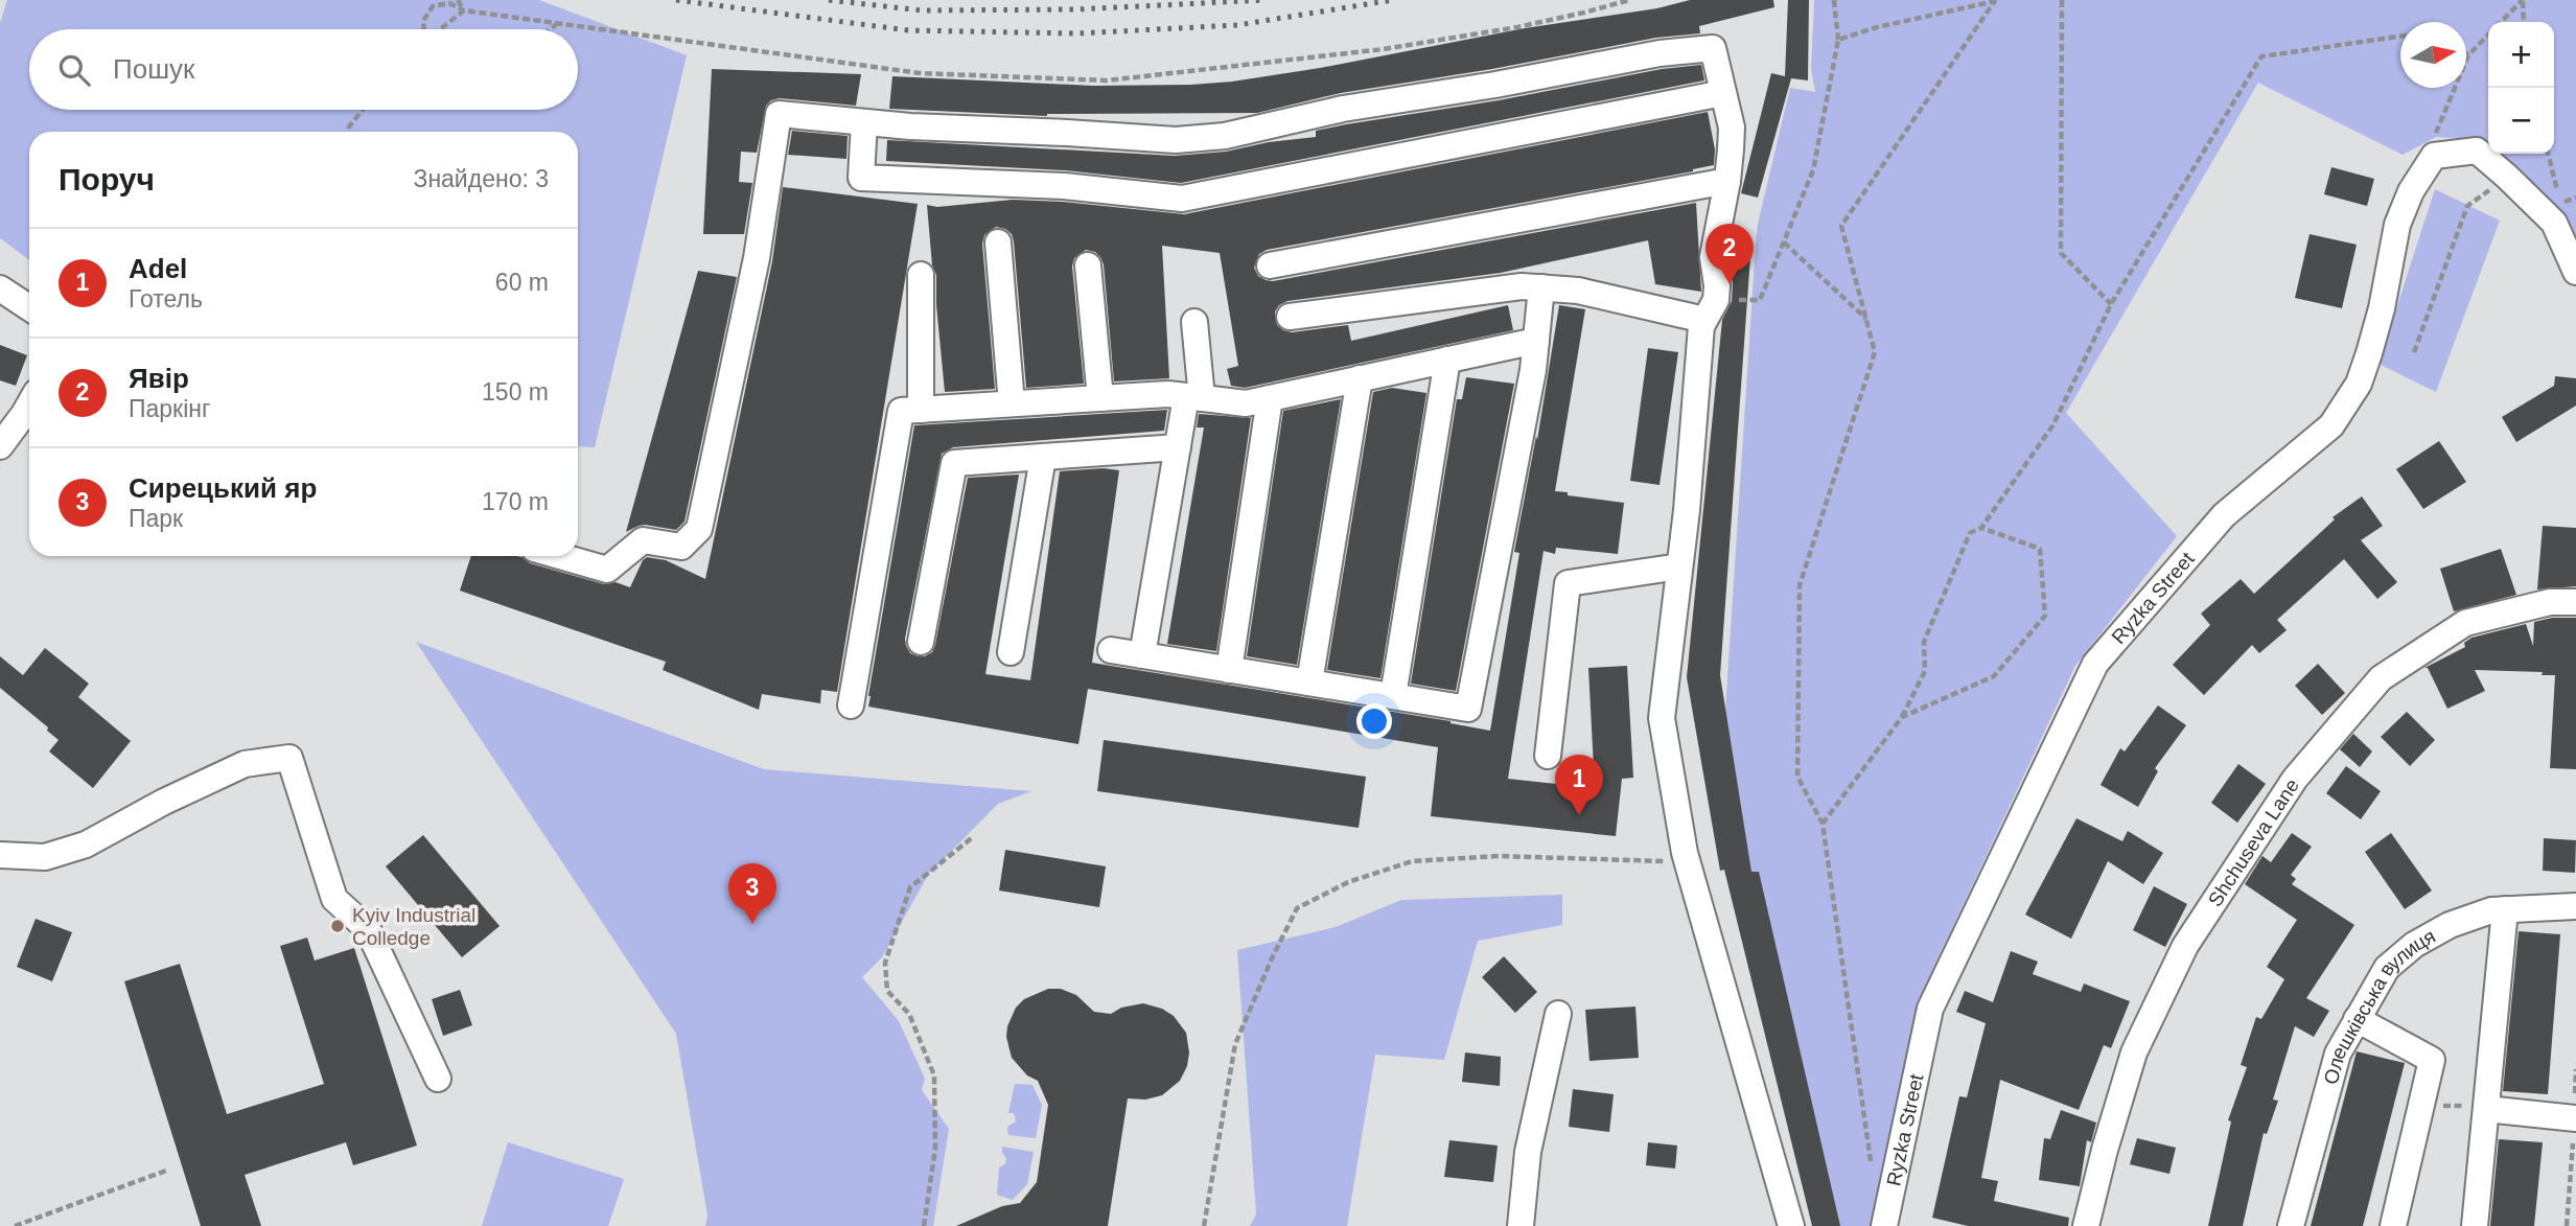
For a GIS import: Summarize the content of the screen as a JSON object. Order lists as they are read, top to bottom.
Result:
{
  "streets": {
    "street": ["Ryzka Street", "Shchuseva Lane", "Олешківська вулиця"]
  },
  "places": ["Kyiv Industrial Colledge"],
  "north": "right",
  "page": {
    "map_buttons": ["+", "−"],
    "search": "Пошук",
    "heading": ["Поруч", "Знайдено: 3"],
    "pins": ["2", "1", "3"],
    "list": [
      {
        "mark": "1",
        "name": "Adel",
        "note": "Готель",
        "value": "60 m"
      },
      {
        "mark": "2",
        "name": "Явір",
        "note": "Паркінг",
        "value": "150 m"
      },
      {
        "mark": "3",
        "name": "Сирецький яр",
        "note": "Парк",
        "value": "170 m"
      }
    ]
  }
}
